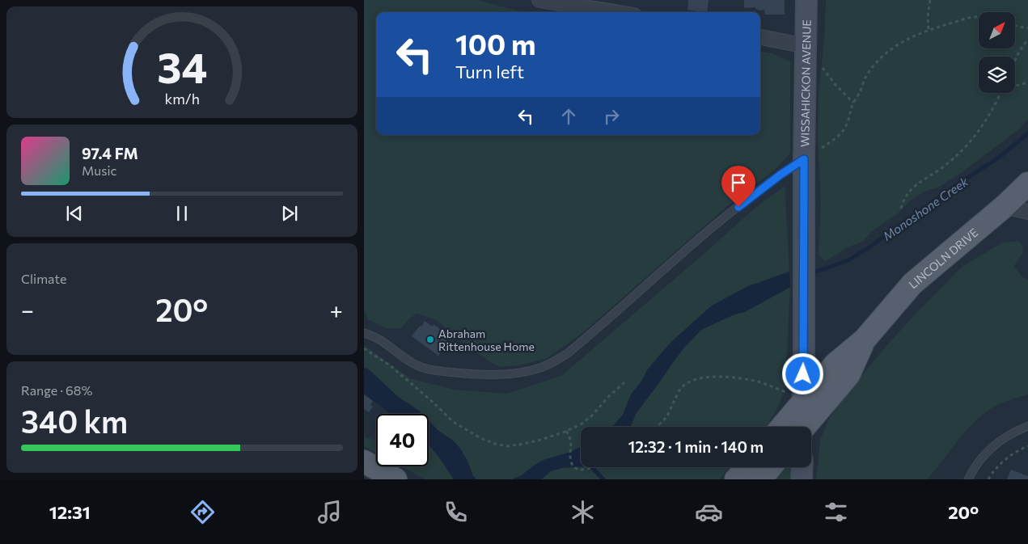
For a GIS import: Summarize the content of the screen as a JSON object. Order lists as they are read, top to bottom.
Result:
{
  "streets": {
    "main road": ["LINCOLN DRIVE"],
    "street": ["WISSAHICKON AVENUE"]
  },
  "crossings": [
    ["WISSAHICKON AVENUE", "LINCOLN DRIVE"]
  ],
  "water": ["Monoshone Creek"],
  "places": ["Abraham Rittenhouse Home"],
  "north": "top right",
  "page": {
    "turn": ["100 m", "Turn left"],
    "song": ["97.4 FM", "Music"],
    "tile": [
      "Climate",
      ["Range · 68%", "340 km"]
    ],
    "heat": ["−", "20°", "+"],
    "limit": "40",
    "trip": "12:32 · 1 min · 140 m",
    "tabs": ["12:31", "20°"],
    "gauge": ["34", "km/h"]
  }
}
